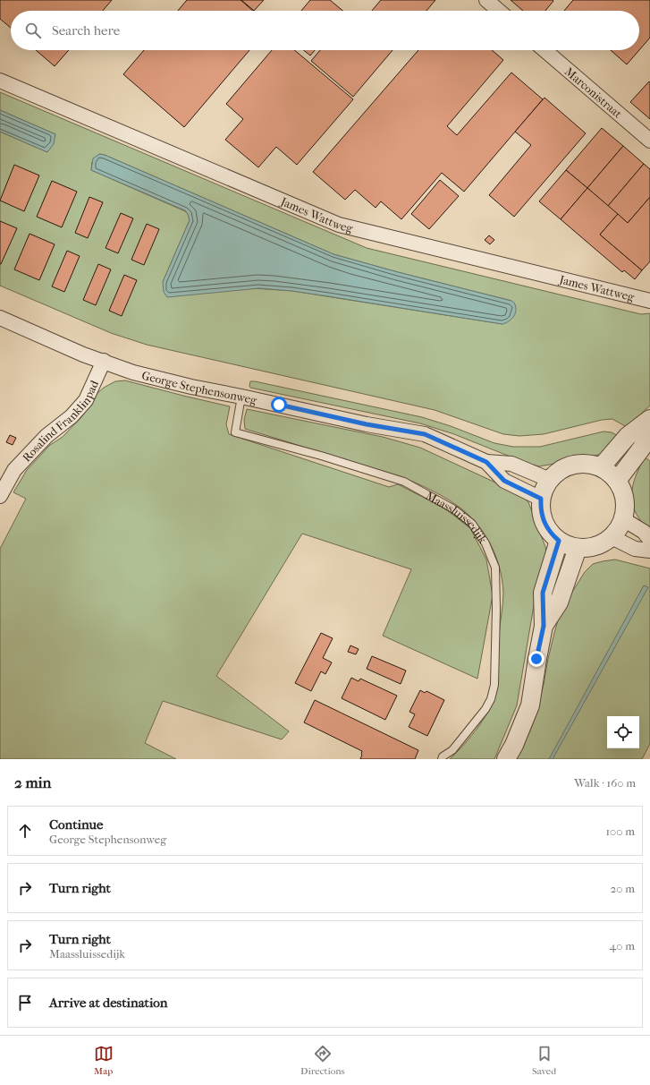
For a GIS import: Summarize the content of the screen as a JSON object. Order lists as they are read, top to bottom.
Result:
{
  "streets": {
    "street": [
      "Marconistraat",
      "James Wattweg",
      "George Stephensonweg",
      "Rosalind Franklinpad"
    ],
    "lane": ["Maassluissedijk"]
  },
  "crossings": [
    ["George Stephensonweg", "Rosalind Franklinpad"],
    ["George Stephensonweg", "Maassluissedijk"]
  ],
  "page": {
    "search": "Search here",
    "heading": ["2 min", "Walk · 160 m"],
    "list": [
      ["Continue", "George Stephensonweg", "100 m"],
      ["Turn right", "20 m"],
      ["Turn right", "Maassluissedijk", "40 m"],
      "Arrive at destination"
    ],
    "nav": ["Map", "Directions", "Saved"]
  }
}
